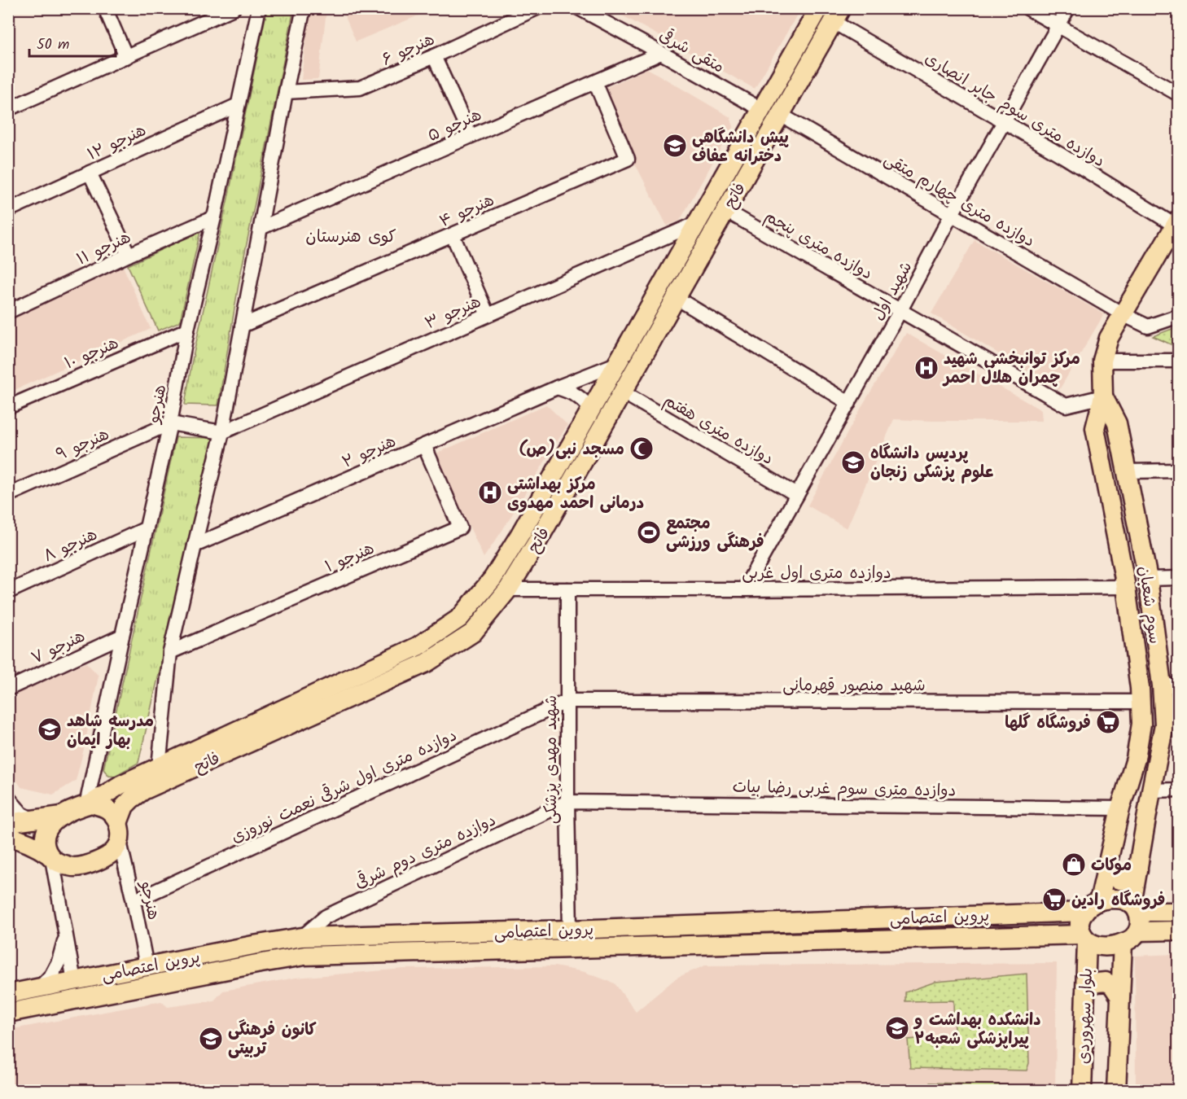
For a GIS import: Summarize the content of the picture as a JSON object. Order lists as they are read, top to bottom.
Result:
{
  "streets": {
    "main road": [
      "فاتح",
      "سوم شعبان",
      "پروین اعتصامی",
      "بلوار سهروردی"
    ],
    "street": [
      "هنرجو ۶",
      "متقی شرقی",
      "دوازده متری سوم جابر انصاری",
      "هنرجو ۵",
      "هنرجو ۱۲",
      "دوازده متری چهارم متقی",
      "هنرجو ۴",
      "دوازده متری پنجم",
      "هنرجو ۱۱",
      "شهید اول",
      "هنرجو ۳",
      "هنرجو ۱۰",
      "هنرجو",
      "دوازده متری هفتم",
      "هنرجو ۹",
      "هنرجو ۲",
      "هنرجو ۸",
      "هنرجو ۱",
      "دوازده متری اول غربی",
      "هنرجو ۷",
      "شهید منصور قهرمانی",
      "شهید مهدی پزشکی",
      "دوازده متری اول شرقی نعمت نوروزی",
      "دوازده متری سوم غربی رضا بیات",
      "دوازده متری دوم شرقی"
    ]
  },
  "crossings": [
    ["متقی شرقی", "هنرجو ۵"],
    ["متقی شرقی", "فاتح"],
    ["دوازده متری سوم جابر انصاری", "فاتح"],
    ["دوازده متری سوم جابر انصاری", "شهید اول"],
    ["دوازده متری سوم جابر انصاری", "سوم شعبان"],
    ["هنرجو ۵", "هنرجو ۴"],
    ["هنرجو ۱۲", "هنرجو"],
    ["فاتح", "دوازده متری چهارم متقی"],
    ["فاتح", "دوازده متری پنجم"],
    ["فاتح", "هنرجو ۳"],
    ["فاتح", "هنرجو"],
    ["فاتح", "دوازده متری هفتم"],
    ["فاتح", "هنرجو ۲"],
    ["فاتح", "دوازده متری اول غربی"],
    ["دوازده متری چهارم متقی", "شهید اول"],
    ["دوازده متری چهارم متقی", "سوم شعبان"],
    ["دوازده متری پنجم", "شهید اول"],
    ["دوازده متری پنجم", "سوم شعبان"],
    ["هنرجو ۱۱", "هنرجو"],
    ["شهید اول", "دوازده متری هفتم"],
    ["شهید اول", "دوازده متری اول غربی"],
    ["هنرجو ۱۰", "هنرجو"],
    ["هنرجو", "هنرجو ۹"],
    ["هنرجو", "هنرجو ۸"],
    ["هنرجو", "هنرجو ۷"],
    ["هنرجو", "دوازده متری اول شرقی نعمت نوروزی"],
    ["هنرجو", "پروین اعتصامی"],
    ["هنرجو ۲", "هنرجو ۱"],
    ["دوازده متری اول غربی", "سوم شعبان"],
    ["دوازده متری اول غربی", "شهید مهدی پزشکی"],
    ["سوم شعبان", "شهید منصور قهرمانی"],
    ["سوم شعبان", "دوازده متری سوم غربی رضا بیات"],
    ["سوم شعبان", "پروین اعتصامی"],
    ["سوم شعبان", "بلوار سهروردی"],
    ["شهید منصور قهرمانی", "شهید مهدی پزشکی"],
    ["شهید منصور قهرمانی", "دوازده متری اول شرقی نعمت نوروزی"],
    ["شهید مهدی پزشکی", "دوازده متری اول شرقی نعمت نوروزی"],
    ["شهید مهدی پزشکی", "دوازده متری سوم غربی رضا بیات"],
    ["شهید مهدی پزشکی", "دوازده متری دوم شرقی"],
    ["شهید مهدی پزشکی", "پروین اعتصامی"],
    ["دوازده متری سوم غربی رضا بیات", "دوازده متری دوم شرقی"],
    ["دوازده متری دوم شرقی", "پروین اعتصامی"],
    ["پروین اعتصامی", "بلوار سهروردی"]
  ],
  "districts": ["کوی هنرستان"],
  "places": {
    "school or university": [
      "پیش دانشگاهی دخترانه عفاف",
      "پردیس دانشگاه علوم پزشکى زنجان",
      "مدرسه شاهد بهار ایمان",
      "دانشکده بهداشت و پیراپزشکى شعبه۲",
      "کانون فرهنگی تربیتی"
    ],
    "hospital": ["مرکز توانبخشی شهید چمران هلال احمر", "مرکز بهداشتی درمانی احمد مهدوی"],
    "mosque": ["مسجد نبی(ص)"],
    "sports": ["مجتمع فرهنگی ورزشی"],
    "supermarket": ["فروشگاه گلها", "فروشگاه رادین"],
    "shop": ["موکات"]
  },
  "scale_bar": "50 m"
}
